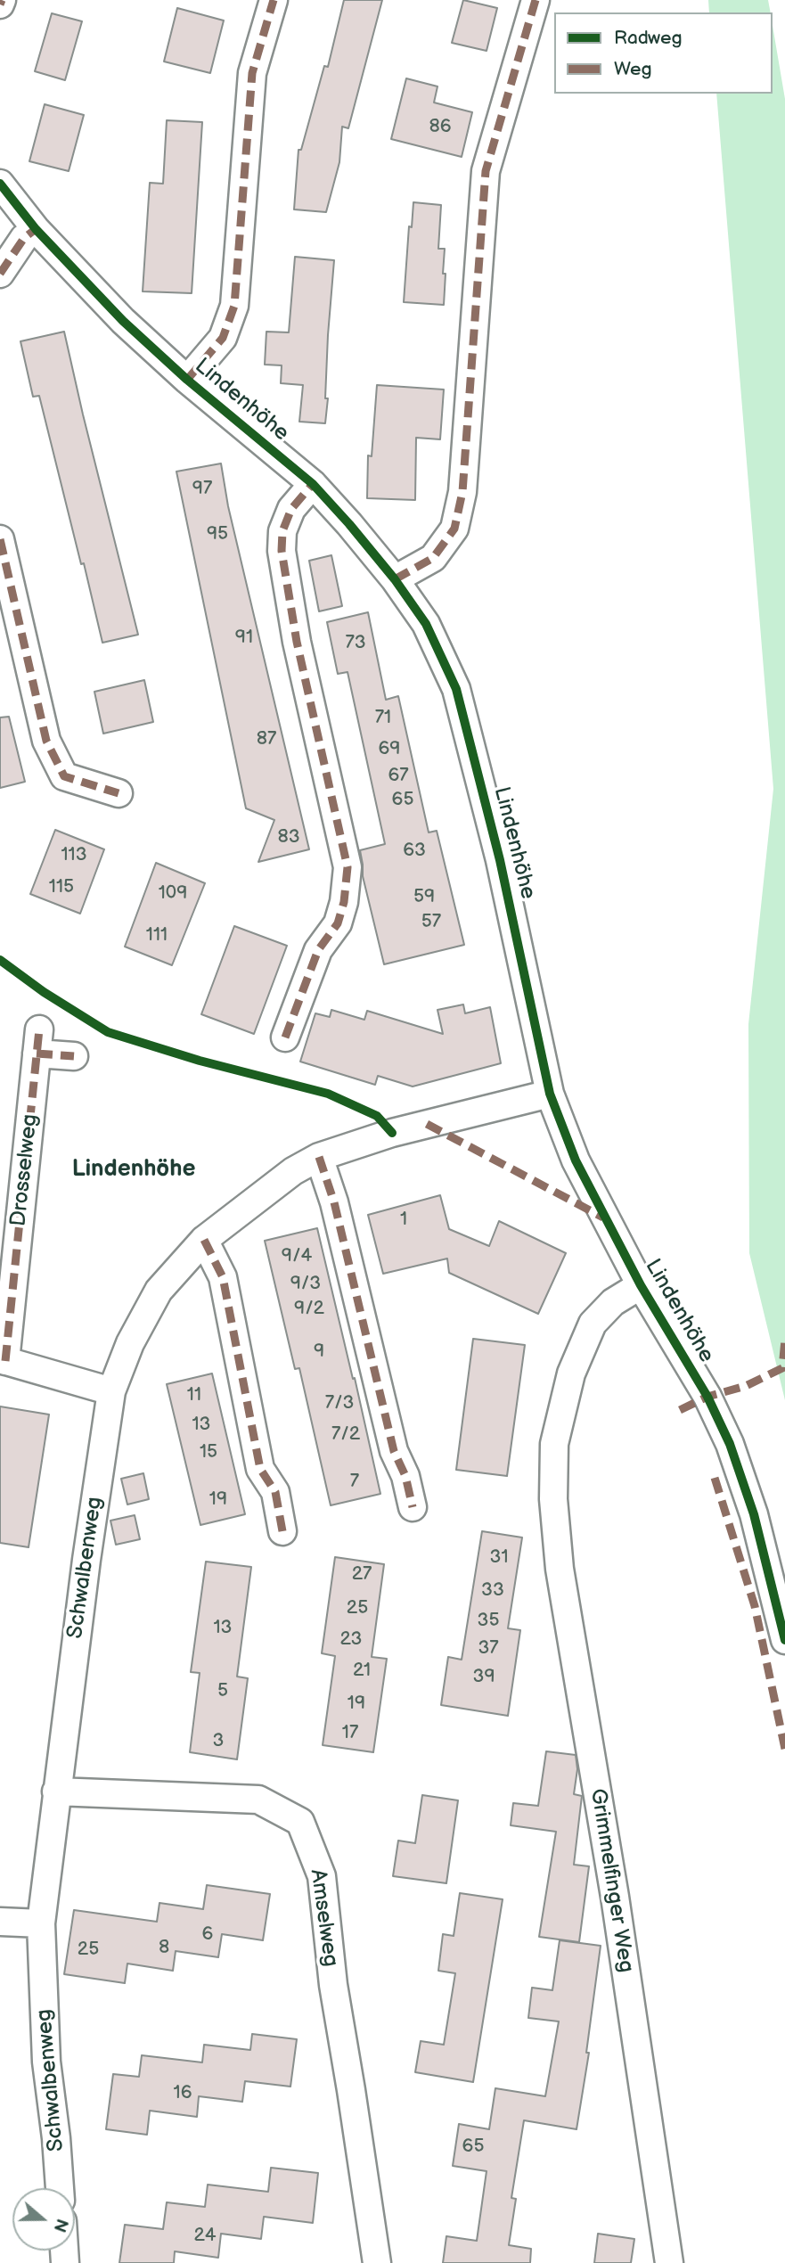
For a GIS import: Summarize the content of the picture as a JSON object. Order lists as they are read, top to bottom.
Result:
{
  "streets": {
    "street": [
      "Lindenhöhe",
      "Drosselweg",
      "Schwalbenweg",
      "Grimmelfinger Weg",
      "Amselweg"
    ]
  },
  "crossings": [
    ["Lindenhöhe", "Schwalbenweg"],
    ["Lindenhöhe", "Grimmelfinger Weg"],
    ["Drosselweg", "Schwalbenweg"],
    ["Schwalbenweg", "Amselweg"]
  ],
  "districts": ["Lindenhöhe"],
  "house_numbers": [
    "86",
    "97",
    "95",
    "91",
    "73",
    "71",
    "87",
    "69",
    "67",
    "65",
    "83",
    "63",
    "113",
    "115",
    "109",
    "59",
    "57",
    "111",
    "1",
    "9/4",
    "9/3",
    "9/2",
    "9",
    "11",
    "7/3",
    "13",
    "7/2",
    "15",
    "7",
    "19",
    "31",
    "27",
    "33",
    "25",
    "35",
    "13",
    "23",
    "37",
    "21",
    "39",
    "5",
    "19",
    "17",
    "3",
    "6",
    "8",
    "25",
    "16",
    "65",
    "24"
  ],
  "legend": ["Radweg", "Weg"],
  "north": "right"
}
